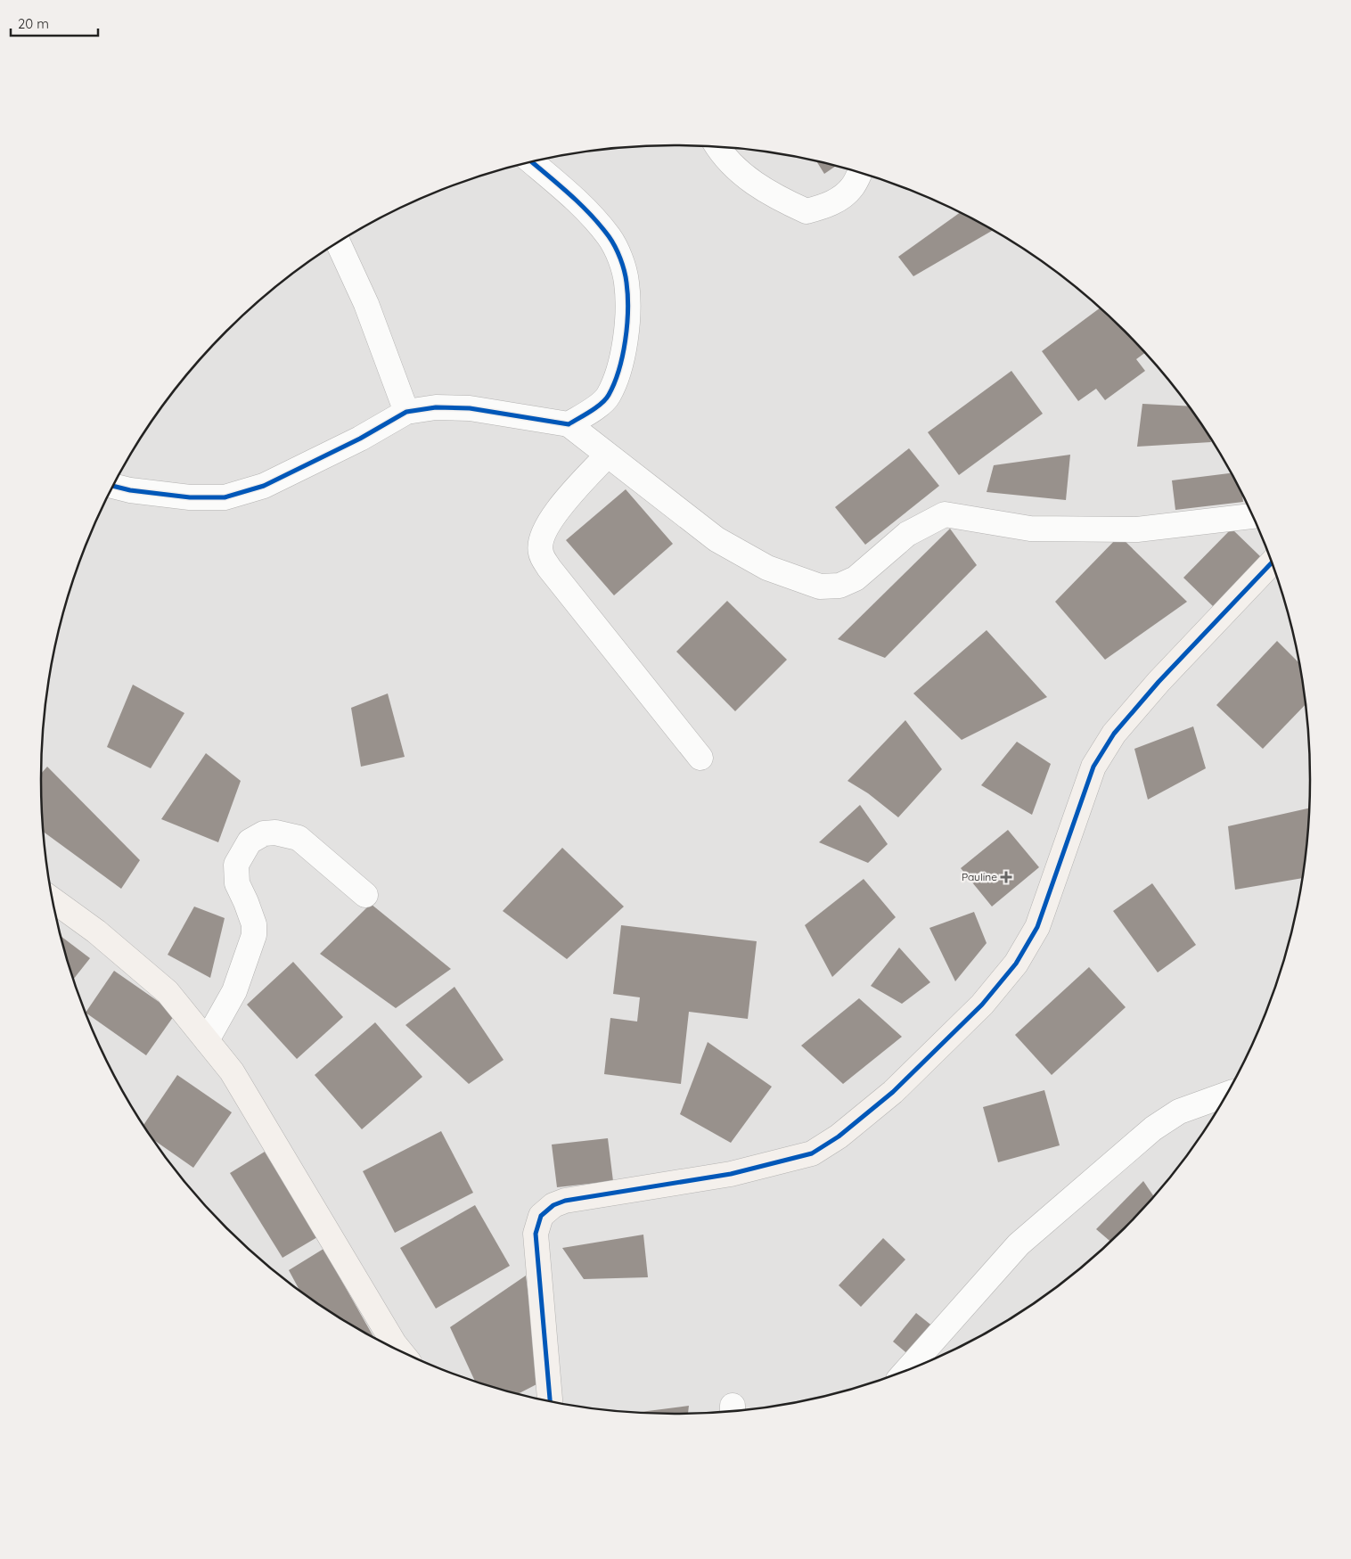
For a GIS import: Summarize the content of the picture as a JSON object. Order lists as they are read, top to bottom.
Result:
{
  "places": {
    "health": ["Pauline"]
  },
  "scale_bar": "20 m"
}
